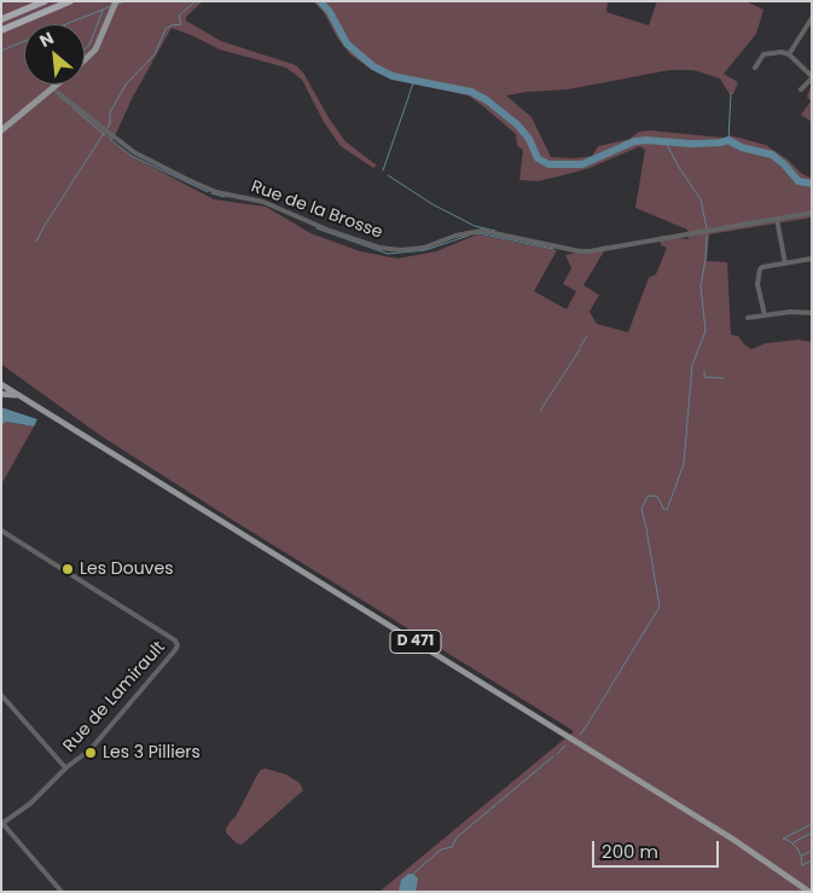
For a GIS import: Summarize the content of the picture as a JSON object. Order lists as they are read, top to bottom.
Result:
{
  "streets": {
    "main road": ["D 471"],
    "street": ["Rue de la Brosse", "Rue de Lamirault"]
  },
  "places": ["Les Douves", "Les 3 Pilliers"],
  "scale_bar": "200 m",
  "north": "top left"
}
